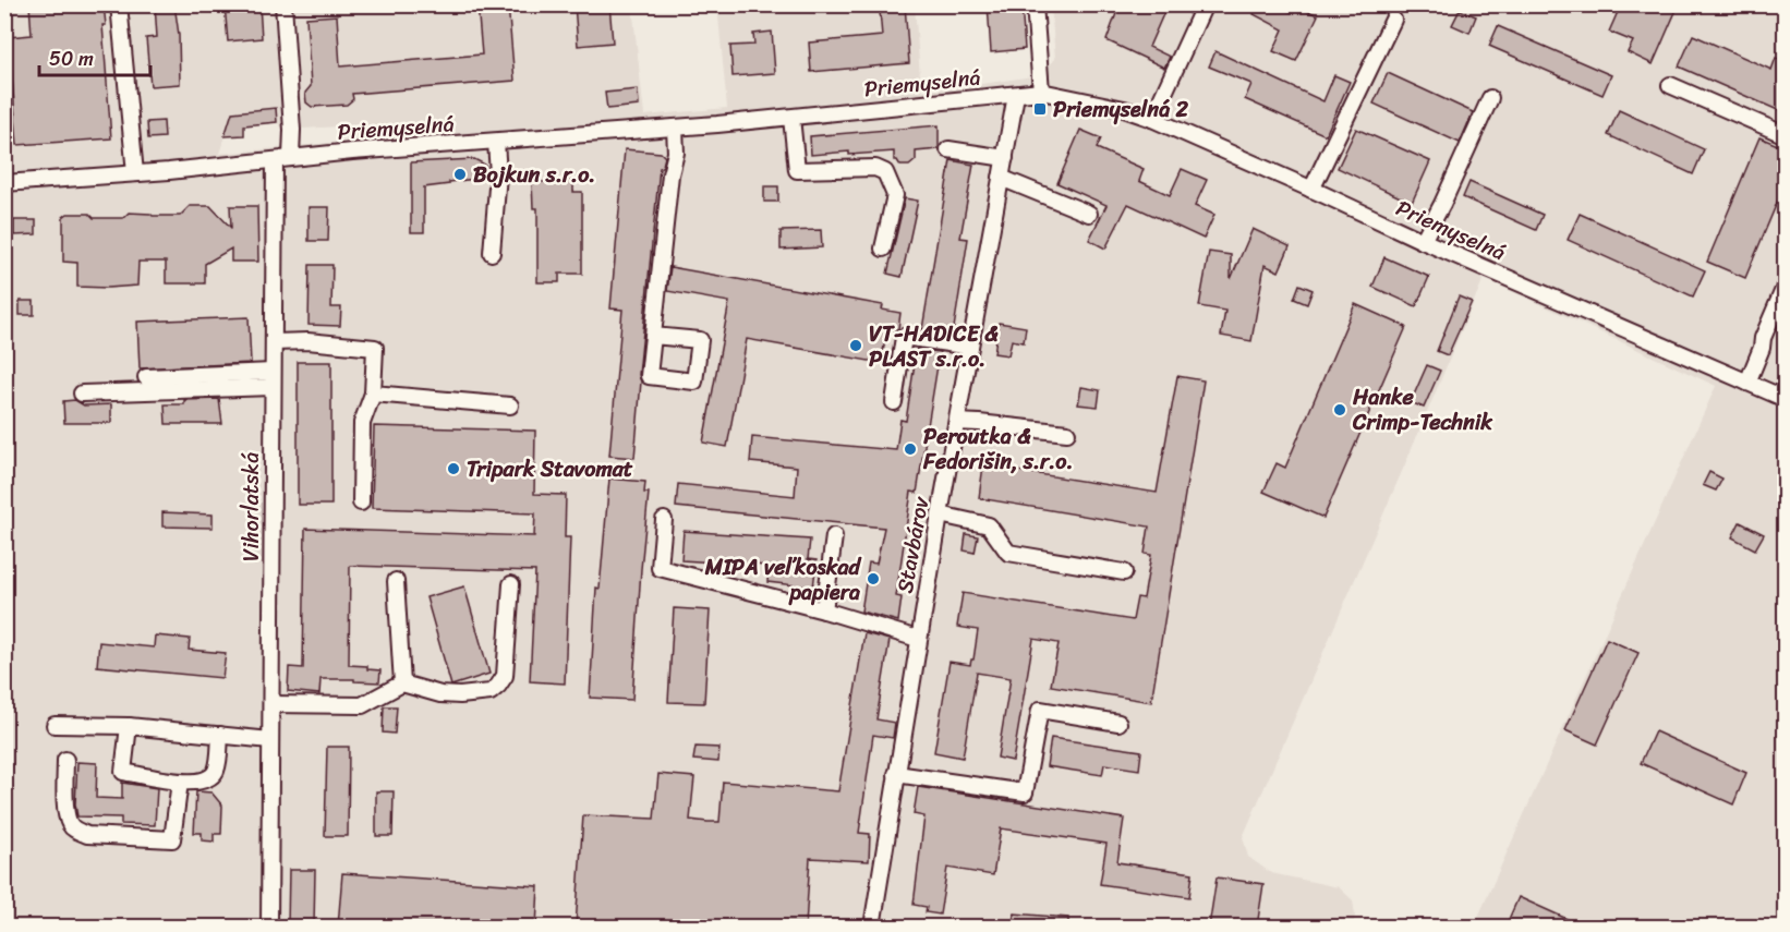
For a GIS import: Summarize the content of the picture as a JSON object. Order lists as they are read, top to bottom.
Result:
{
  "streets": {
    "street": ["Priemyselná", "Vihorlatská", "Stavbárov"]
  },
  "crossings": [
    ["Priemyselná", "Vihorlatská"],
    ["Priemyselná", "Stavbárov"]
  ],
  "places": {
    "transit": ["Priemyselná 2"],
    "other": [
      "Bojkun s.r.o.",
      "VT-HADICE & PLAST s.r.o.",
      "Hanke Crimp-Technik",
      "Peroutka & Fedorišin, s.r.o.",
      "Tripark Stavomat",
      "MIPA veľkoskad papiera"
    ]
  },
  "scale_bar": "50 m"
}
